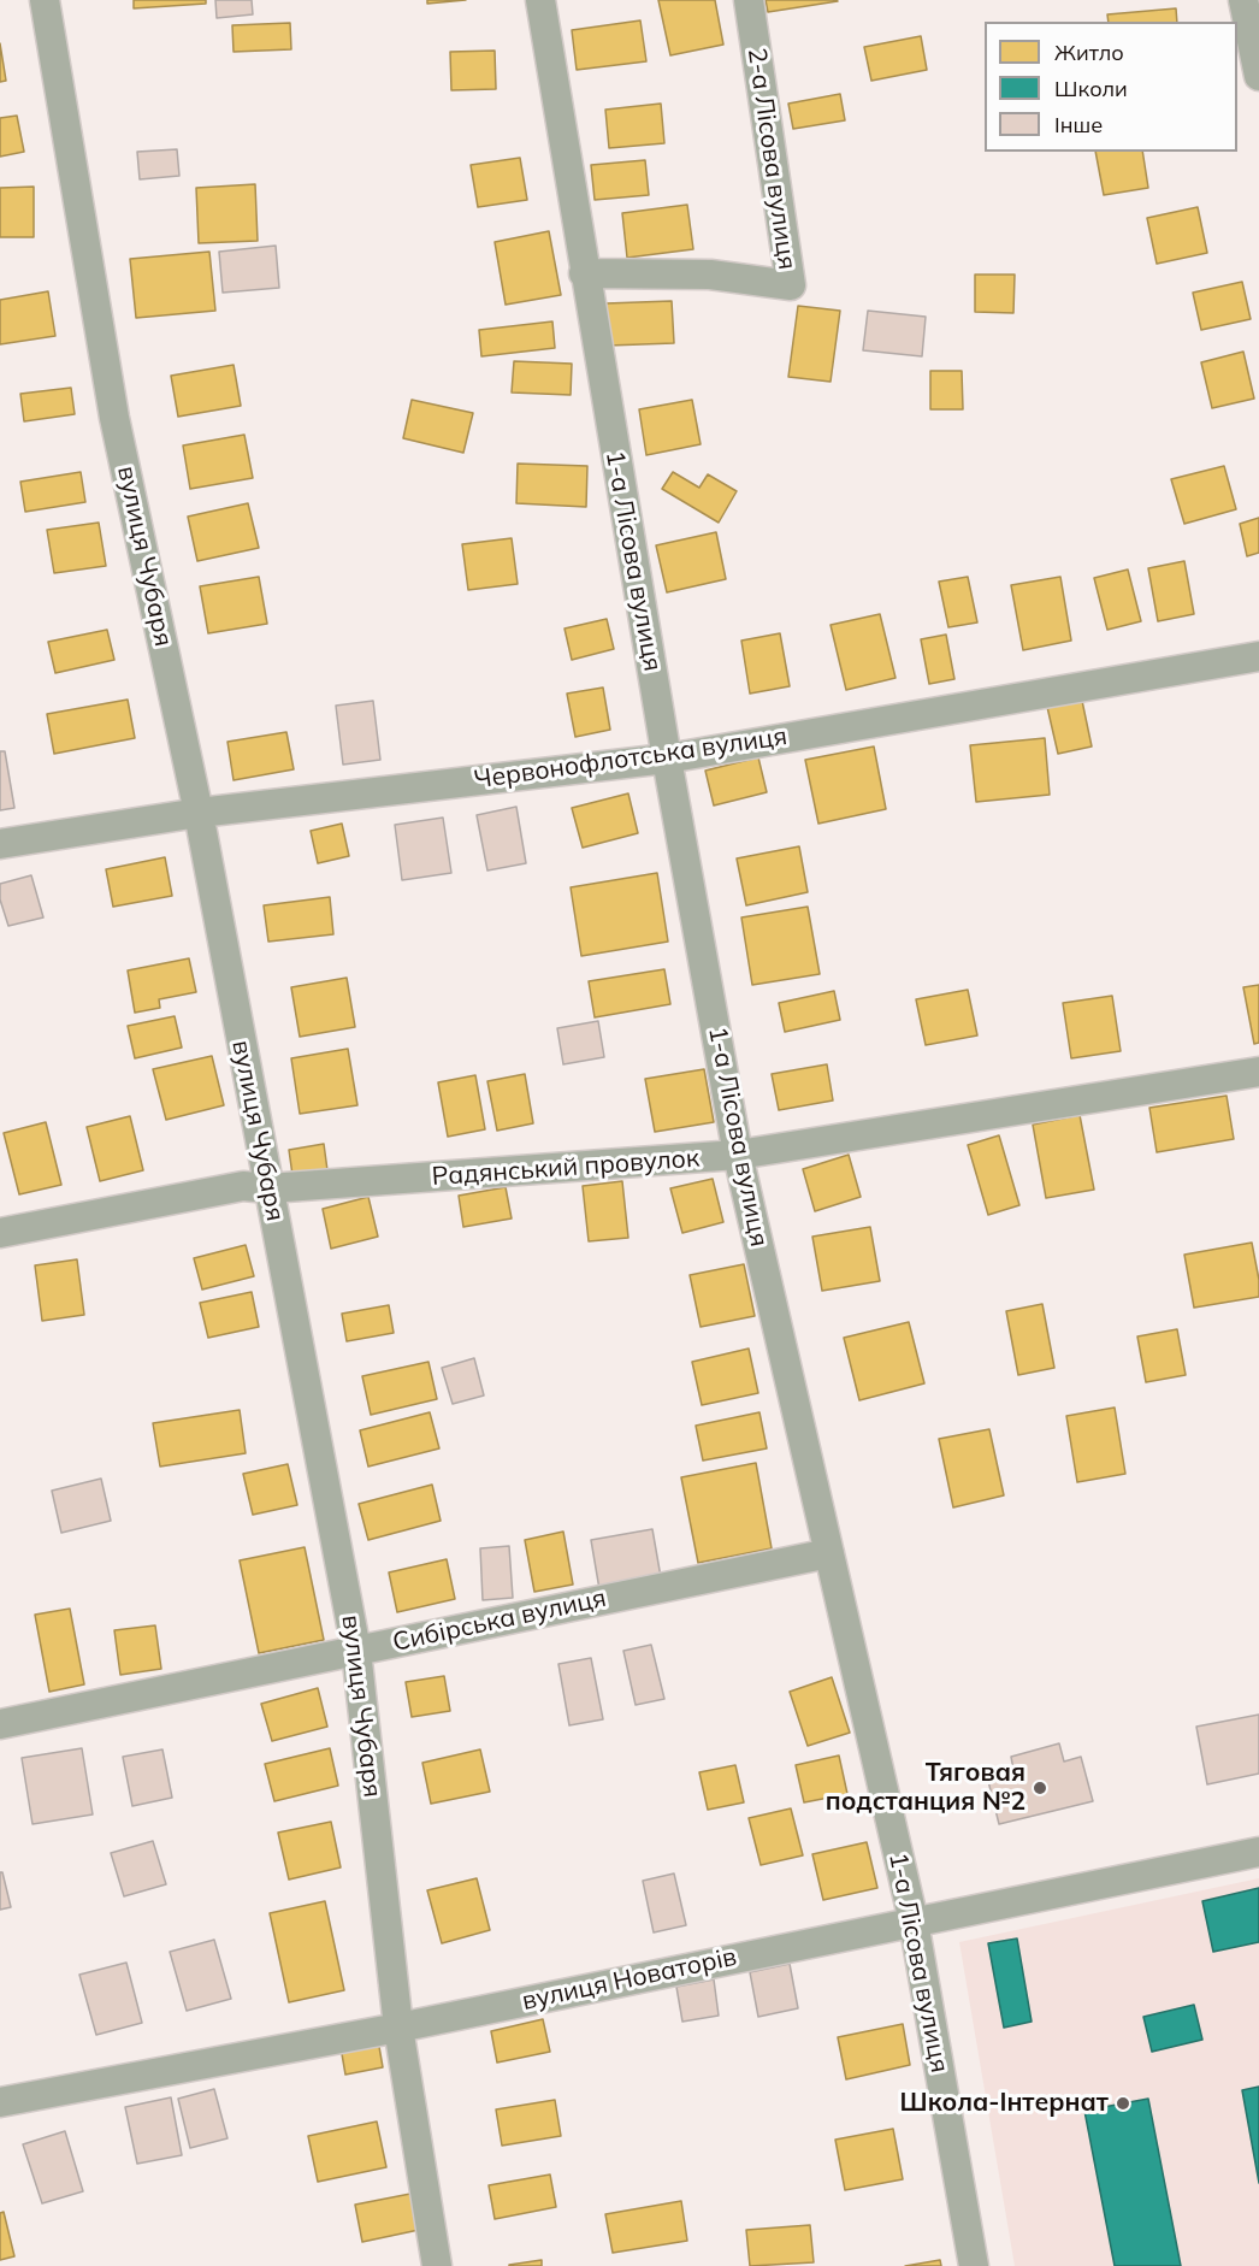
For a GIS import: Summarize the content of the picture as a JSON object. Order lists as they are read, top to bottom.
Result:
{
  "streets": {
    "street": [
      "2-а Лісова вулиця",
      "вулиця Чубаря",
      "1-а Лісова вулиця",
      "Червонофлотська вулиця",
      "Радянський провулок",
      "Сибірська вулиця",
      "вулиця Новаторів"
    ]
  },
  "crossings": [
    ["2-а Лісова вулиця", "1-а Лісова вулиця"],
    ["вулиця Чубаря", "Червонофлотська вулиця"],
    ["вулиця Чубаря", "Радянський провулок"],
    ["вулиця Чубаря", "Сибірська вулиця"],
    ["вулиця Чубаря", "вулиця Новаторів"],
    ["1-а Лісова вулиця", "Червонофлотська вулиця"],
    ["1-а Лісова вулиця", "Радянський провулок"],
    ["1-а Лісова вулиця", "Сибірська вулиця"],
    ["1-а Лісова вулиця", "вулиця Новаторів"]
  ],
  "places": ["Тяговая подстанция №2", "Школа-Інтернат"],
  "legend": ["Житло", "Школи", "Інше"]
}
